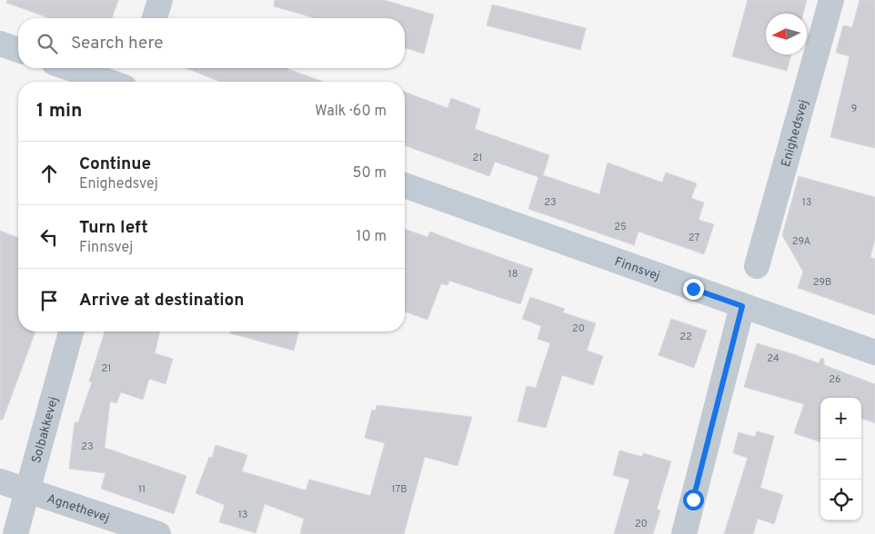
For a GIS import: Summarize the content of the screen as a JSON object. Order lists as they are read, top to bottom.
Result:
{
  "streets": {
    "street": [
      "Enighedsvej",
      "Finnsvej",
      "Solbakkevej",
      "Agnethevej"
    ]
  },
  "crossings": [
    ["Solbakkevej", "Agnethevej"]
  ],
  "house_numbers": [
    "9",
    "21",
    "23",
    "13",
    "25",
    "27",
    "29A",
    "18",
    "29B",
    "20",
    "22",
    "24",
    "21",
    "26",
    "23",
    "11",
    "17B",
    "13",
    "20"
  ],
  "north": "left",
  "page": {
    "search": "Search here",
    "heading": ["1 min", "Walk · 60 m"],
    "list": [
      ["Continue", "Enighedsvej", "50 m"],
      ["Turn left", "Finnsvej", "10 m"],
      "Arrive at destination"
    ],
    "map_buttons": ["+", "−"]
  }
}
